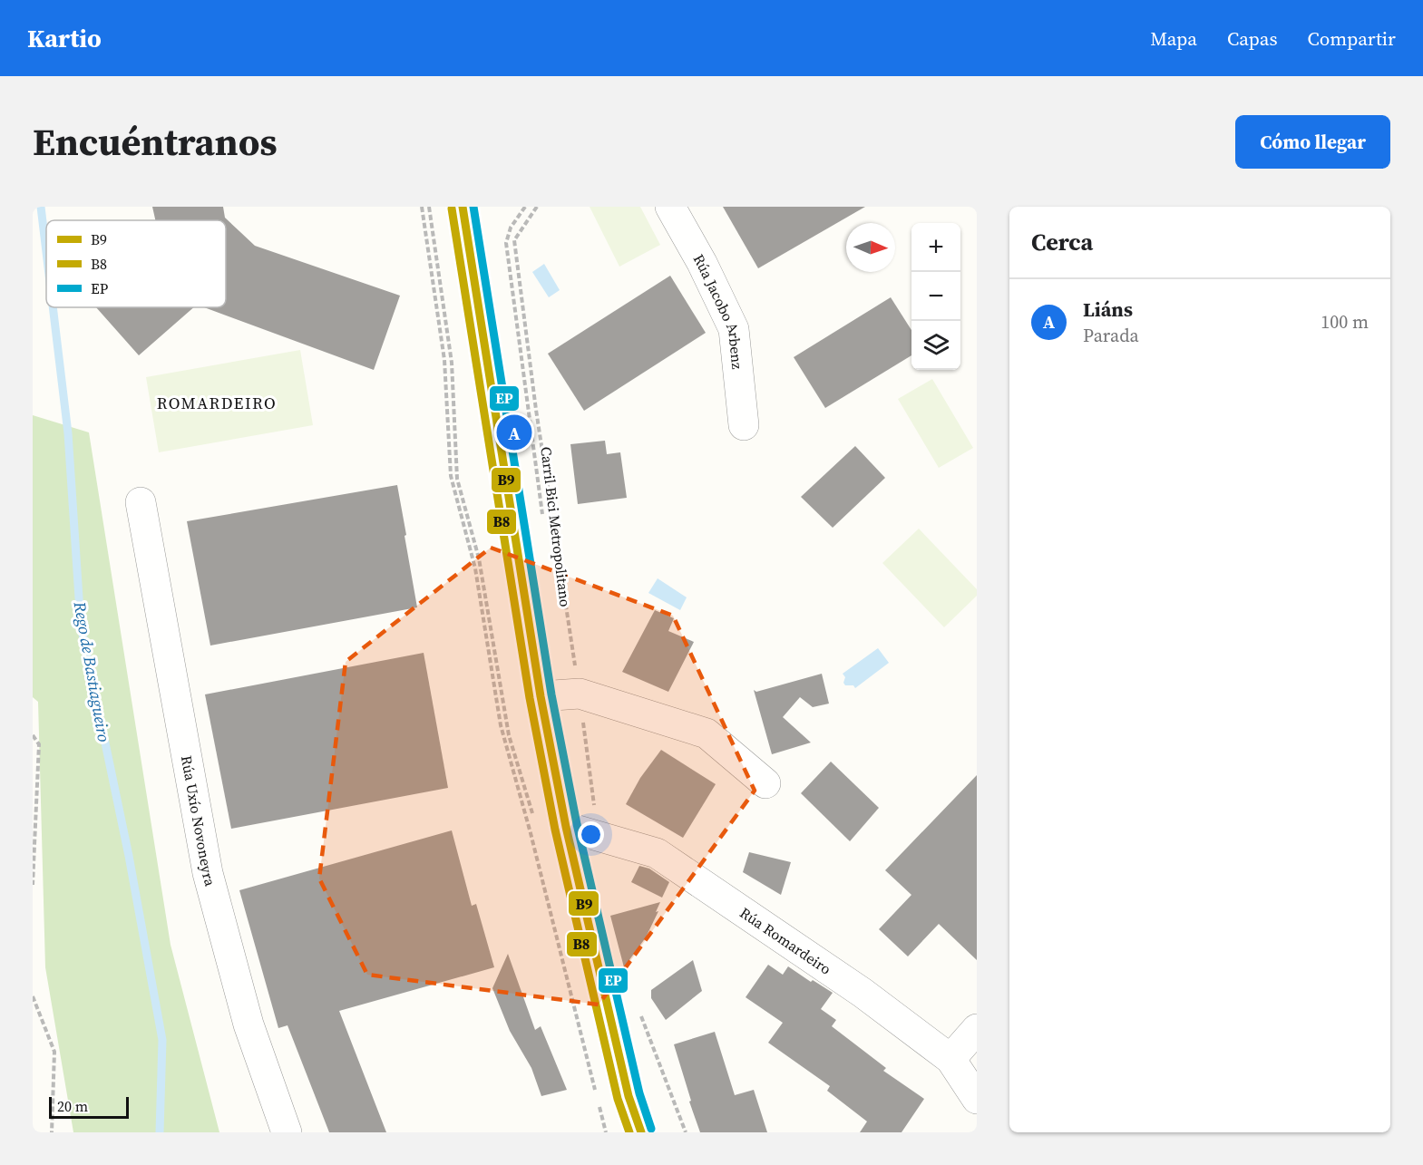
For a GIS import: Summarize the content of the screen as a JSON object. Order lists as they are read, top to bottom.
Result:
{
  "streets": {
    "street": ["Rúa Jacobo Arbenz", "Rúa Uxío Novoneyra", "Rúa Romardeiro"],
    "path": ["Carril Bici Metropolitano"]
  },
  "districts": ["ROMARDEIRO"],
  "water": ["Rego de Bastiagueiro"],
  "lines": ["transit line B9", "transit line EP", "transit line B8"],
  "legend": ["B9", "B8", "EP"],
  "scale_bar": "20 m",
  "north": "right",
  "page": {
    "header": "Kartio",
    "nav": ["Mapa", "Capas", "Compartir"],
    "title": "Encuéntranos",
    "buttons": "Cómo llegar",
    "heading": "Cerca",
    "map_buttons": ["+", "−"],
    "list": [
      {
        "mark": "A",
        "name": "Liáns",
        "note": "Parada",
        "value": "100 m"
      }
    ],
    "pins": "A",
    "scale": "20 m"
  }
}
